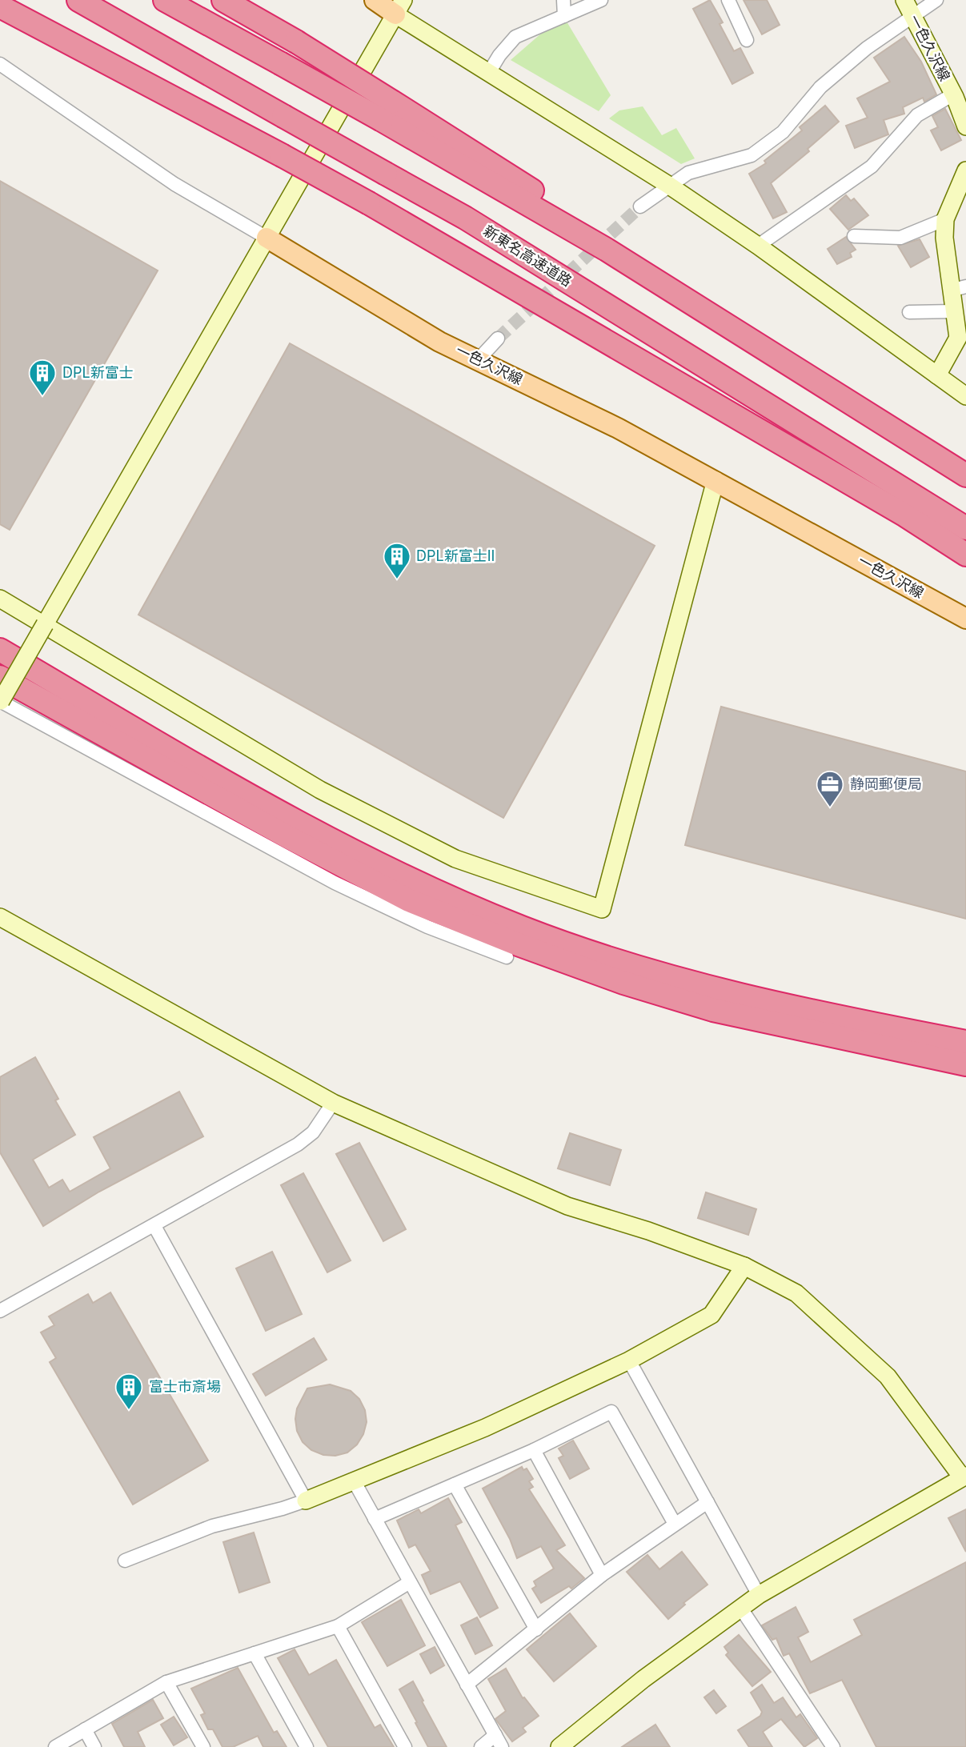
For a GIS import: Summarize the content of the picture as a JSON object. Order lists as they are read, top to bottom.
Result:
{
  "streets": {
    "highway": ["新東名高速道路"],
    "main road": ["一色久沢線"]
  },
  "places": {
    "building": ["DPL新富士", "DPL新富士II", "富士市斎場"],
    "office": ["静岡郵便局"]
  }
}
